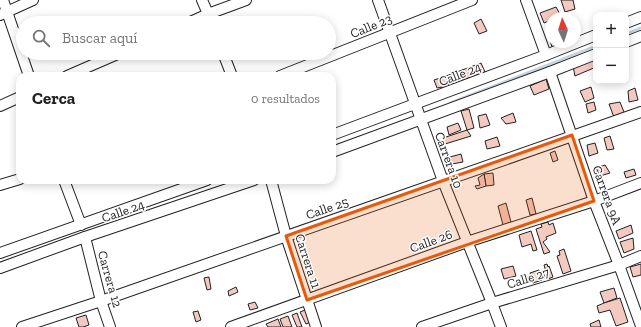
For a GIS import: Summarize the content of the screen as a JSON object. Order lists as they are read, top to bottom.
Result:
{
  "streets": {
    "street": [
      "Calle 23",
      "Calle 24",
      "Carrera 10",
      "Carrera 9A",
      "Calle 25",
      "Calle 26",
      "Carrera 11",
      "Calle 27",
      "Carrera 12"
    ]
  },
  "crossings": [
    ["Calle 23", "Carrera 10"],
    ["Calle 24", "Carrera 10"],
    ["Calle 24", "Carrera 12"],
    ["Carrera 10", "Calle 25"],
    ["Carrera 10", "Calle 26"],
    ["Carrera 10", "Calle 27"],
    ["Carrera 9A", "Calle 25"],
    ["Carrera 9A", "Calle 26"],
    ["Carrera 9A", "Calle 27"],
    ["Calle 25", "Carrera 11"],
    ["Calle 25", "Carrera 12"],
    ["Calle 26", "Carrera 11"]
  ],
  "north": "top",
  "page": {
    "map_buttons": ["+", "−"],
    "search": "Buscar aquí",
    "heading": ["Cerca", "0 resultados"]
  }
}
